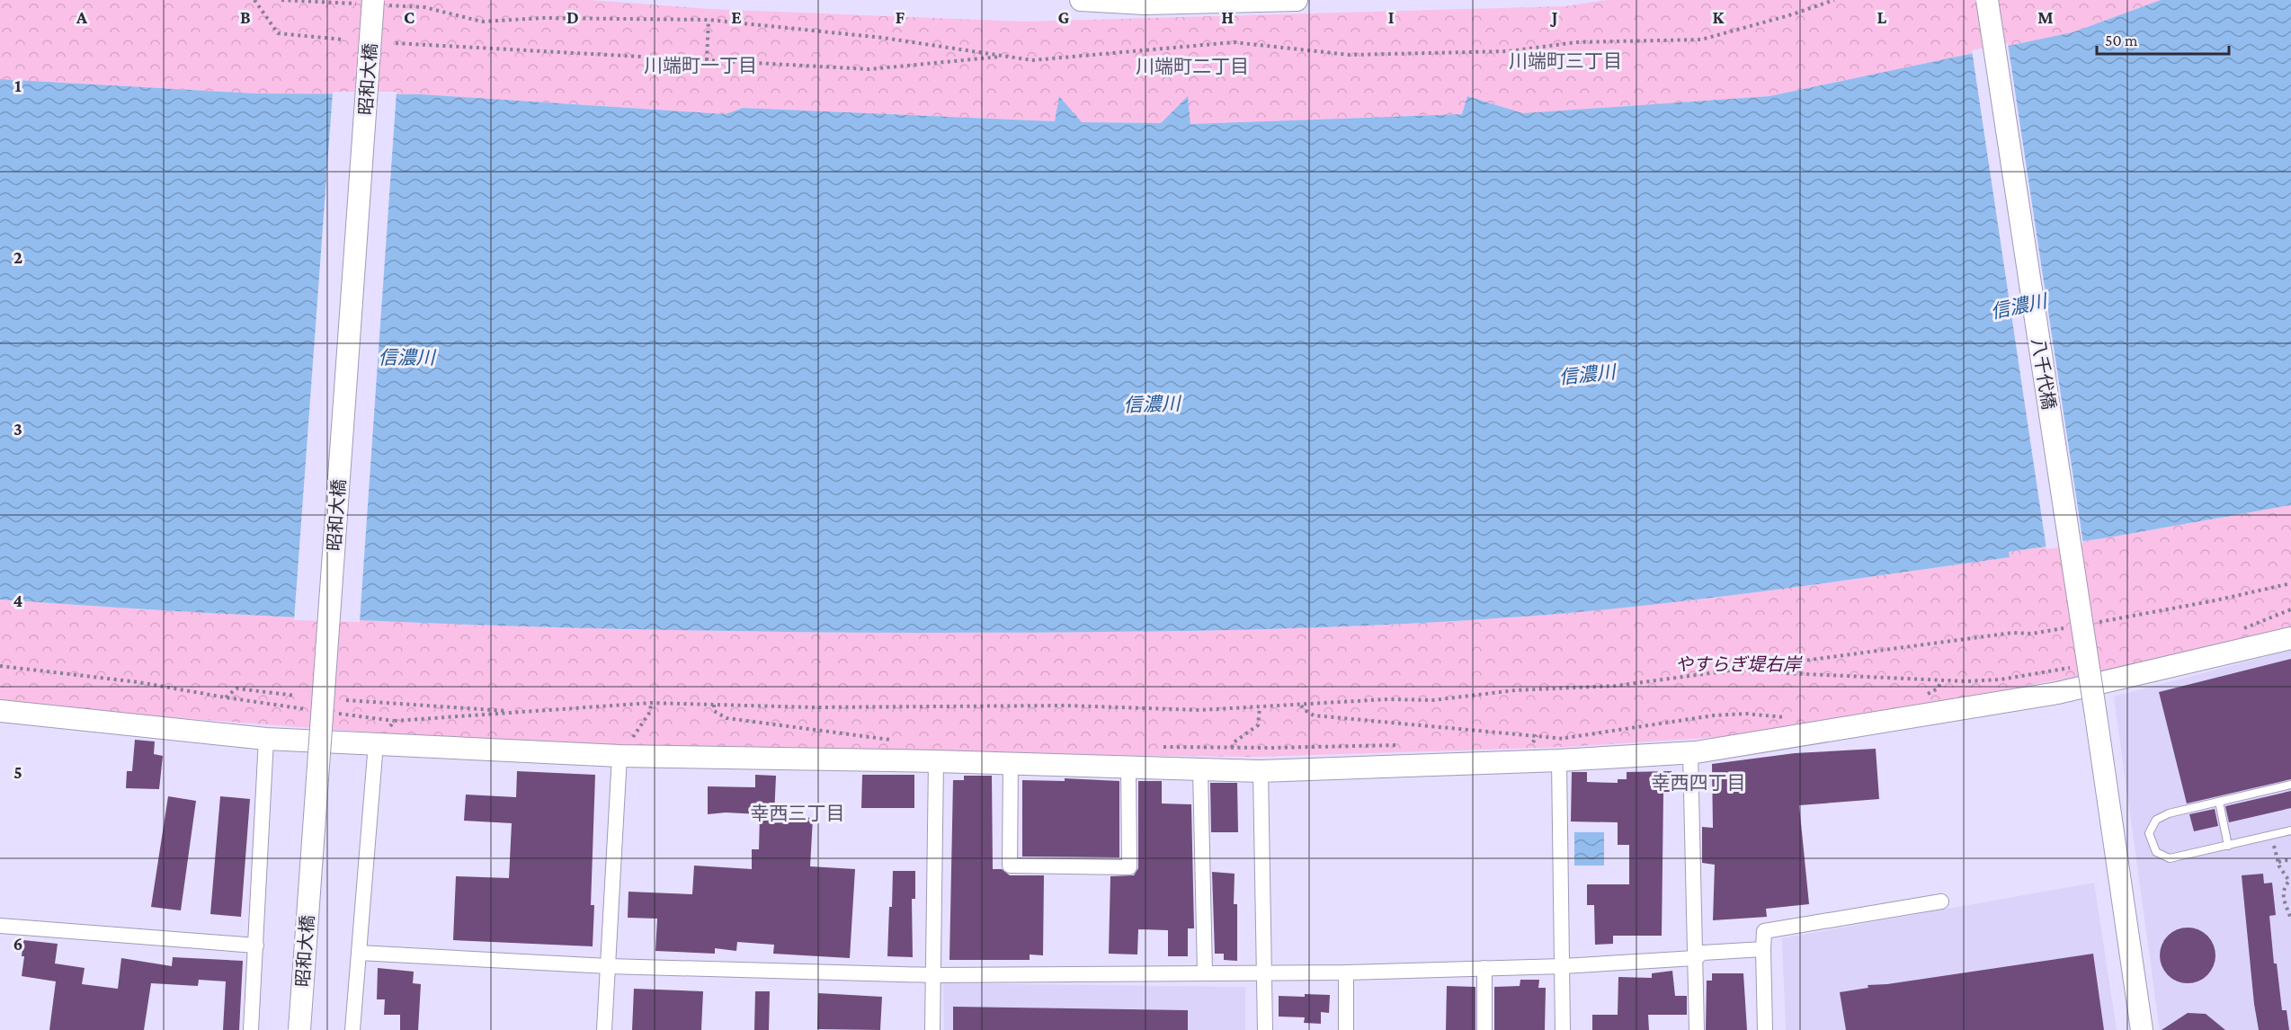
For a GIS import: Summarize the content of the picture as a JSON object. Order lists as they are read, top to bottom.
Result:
{
  "streets": {
    "street": ["昭和大橋", "八千代橋"]
  },
  "districts": [
    "川端町三丁目",
    "川端町一丁目",
    "川端町二丁目",
    "幸西四丁目",
    "幸西三丁目"
  ],
  "water": ["信濃川"],
  "parks": ["やすらぎ堤右岸"],
  "scale_bar": "50 m",
  "grid": {
    "columns": [
      "A",
      "B",
      "C",
      "D",
      "E",
      "F",
      "G",
      "H",
      "I",
      "J",
      "K",
      "L",
      "M"
    ],
    "rows": [
      "1",
      "2",
      "3",
      "4",
      "5",
      "6"
    ]
  }
}
